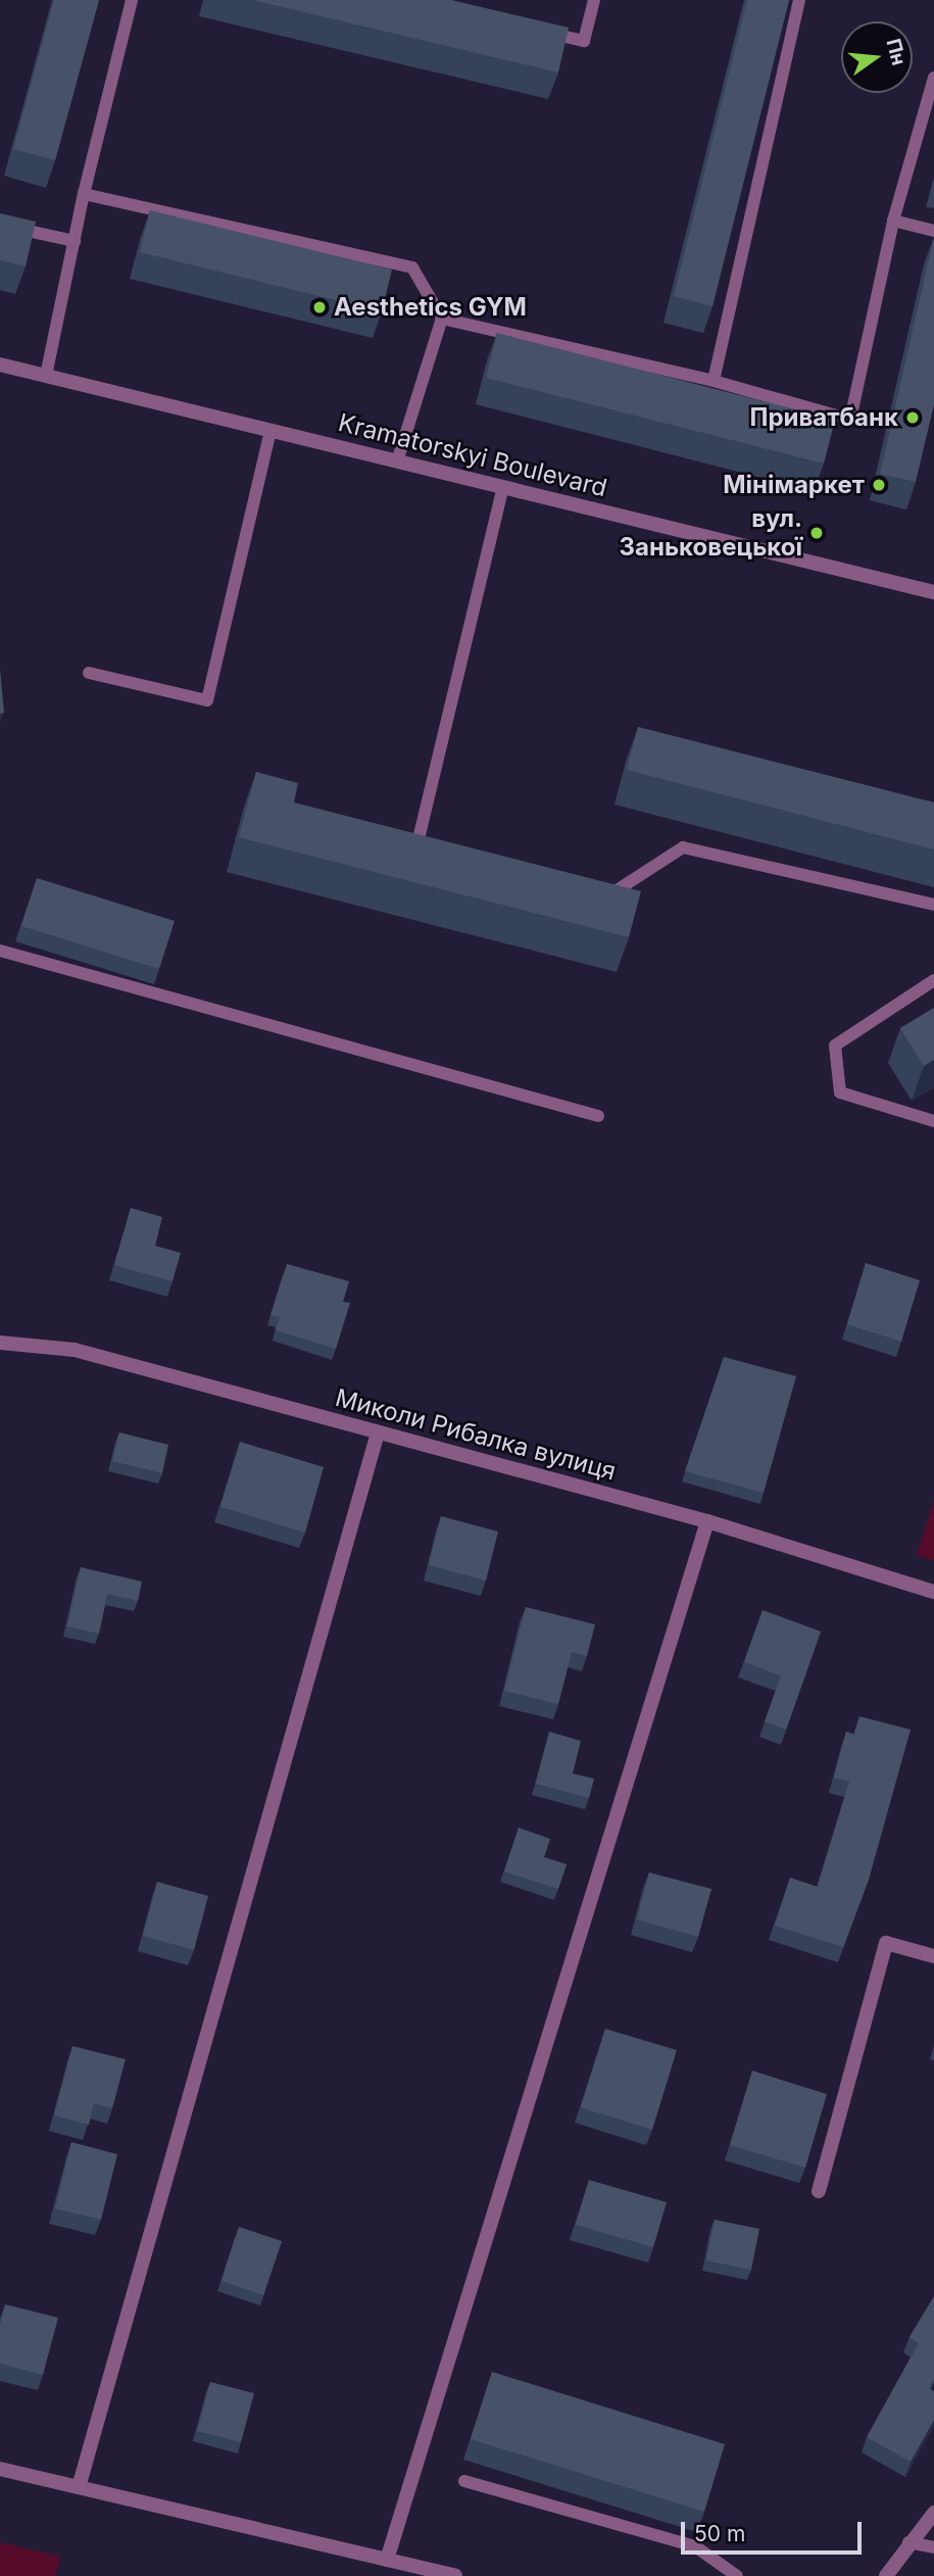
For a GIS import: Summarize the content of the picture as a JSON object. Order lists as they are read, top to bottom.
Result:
{
  "streets": {
    "street": ["Kramatorskyi Boulevard", "Миколи Рибалка вулиця"]
  },
  "places": [
    "Aesthetics GYM",
    "Приватбанк",
    "Мінімаркет",
    "вул. Заньковецької"
  ],
  "scale_bar": "50 m",
  "north": "right"
}
